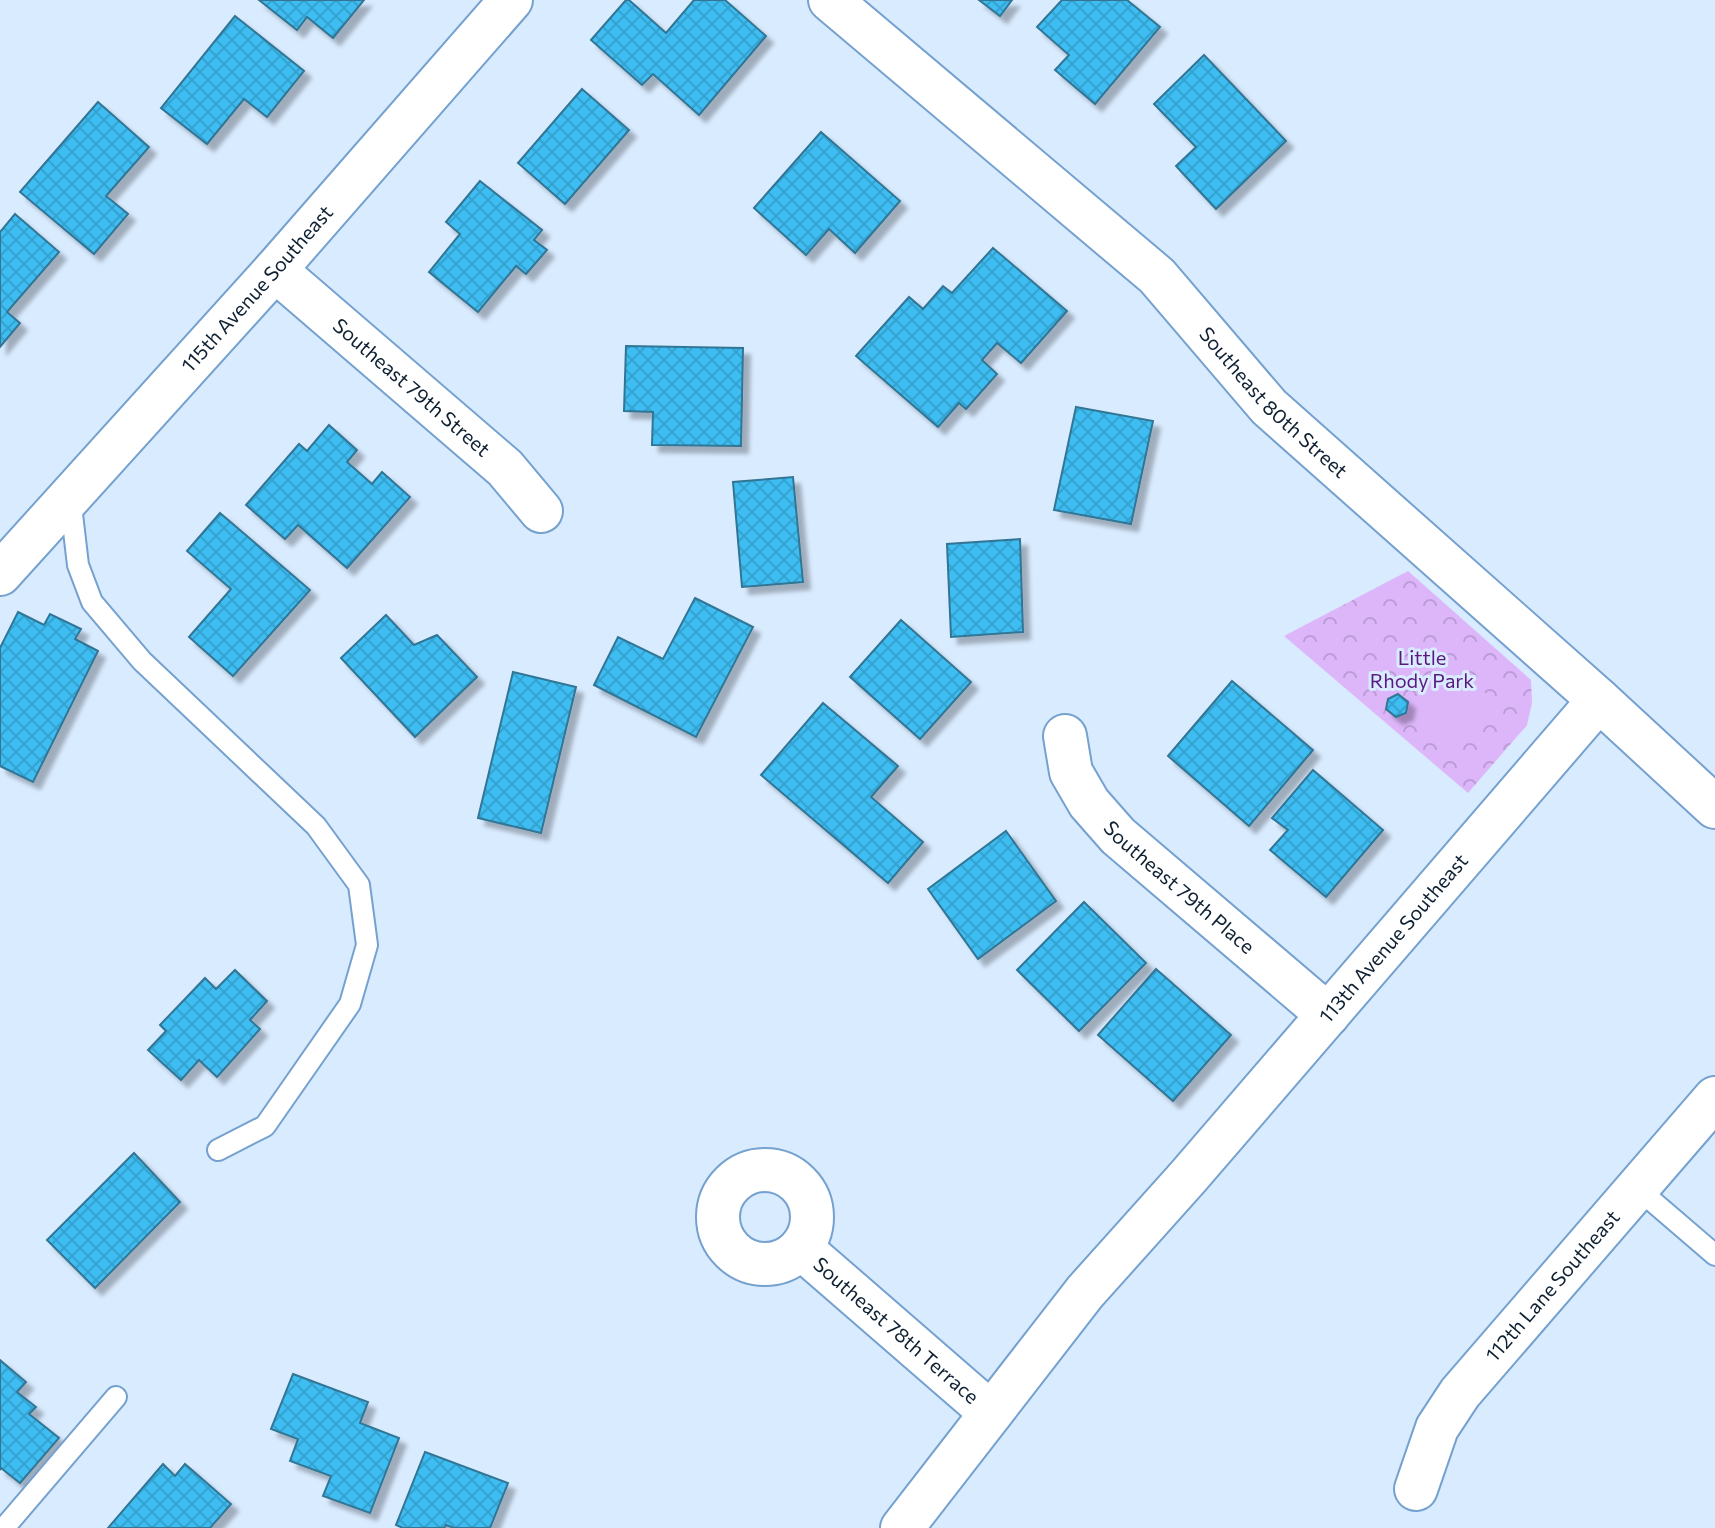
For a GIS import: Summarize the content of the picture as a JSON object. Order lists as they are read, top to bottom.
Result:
{
  "streets": {
    "street": [
      "115th Avenue Southeast",
      "Southeast 79th Street",
      "Southeast 80th Street",
      "Southeast 79th Place",
      "113th Avenue Southeast",
      "112th Lane Southeast",
      "Southeast 78th Terrace"
    ]
  },
  "crossings": [
    ["115th Avenue Southeast", "Southeast 79th Street"],
    ["Southeast 80th Street", "113th Avenue Southeast"],
    ["Southeast 79th Place", "113th Avenue Southeast"],
    ["113th Avenue Southeast", "Southeast 78th Terrace"]
  ],
  "parks": ["Little Rhody Park"]
}
